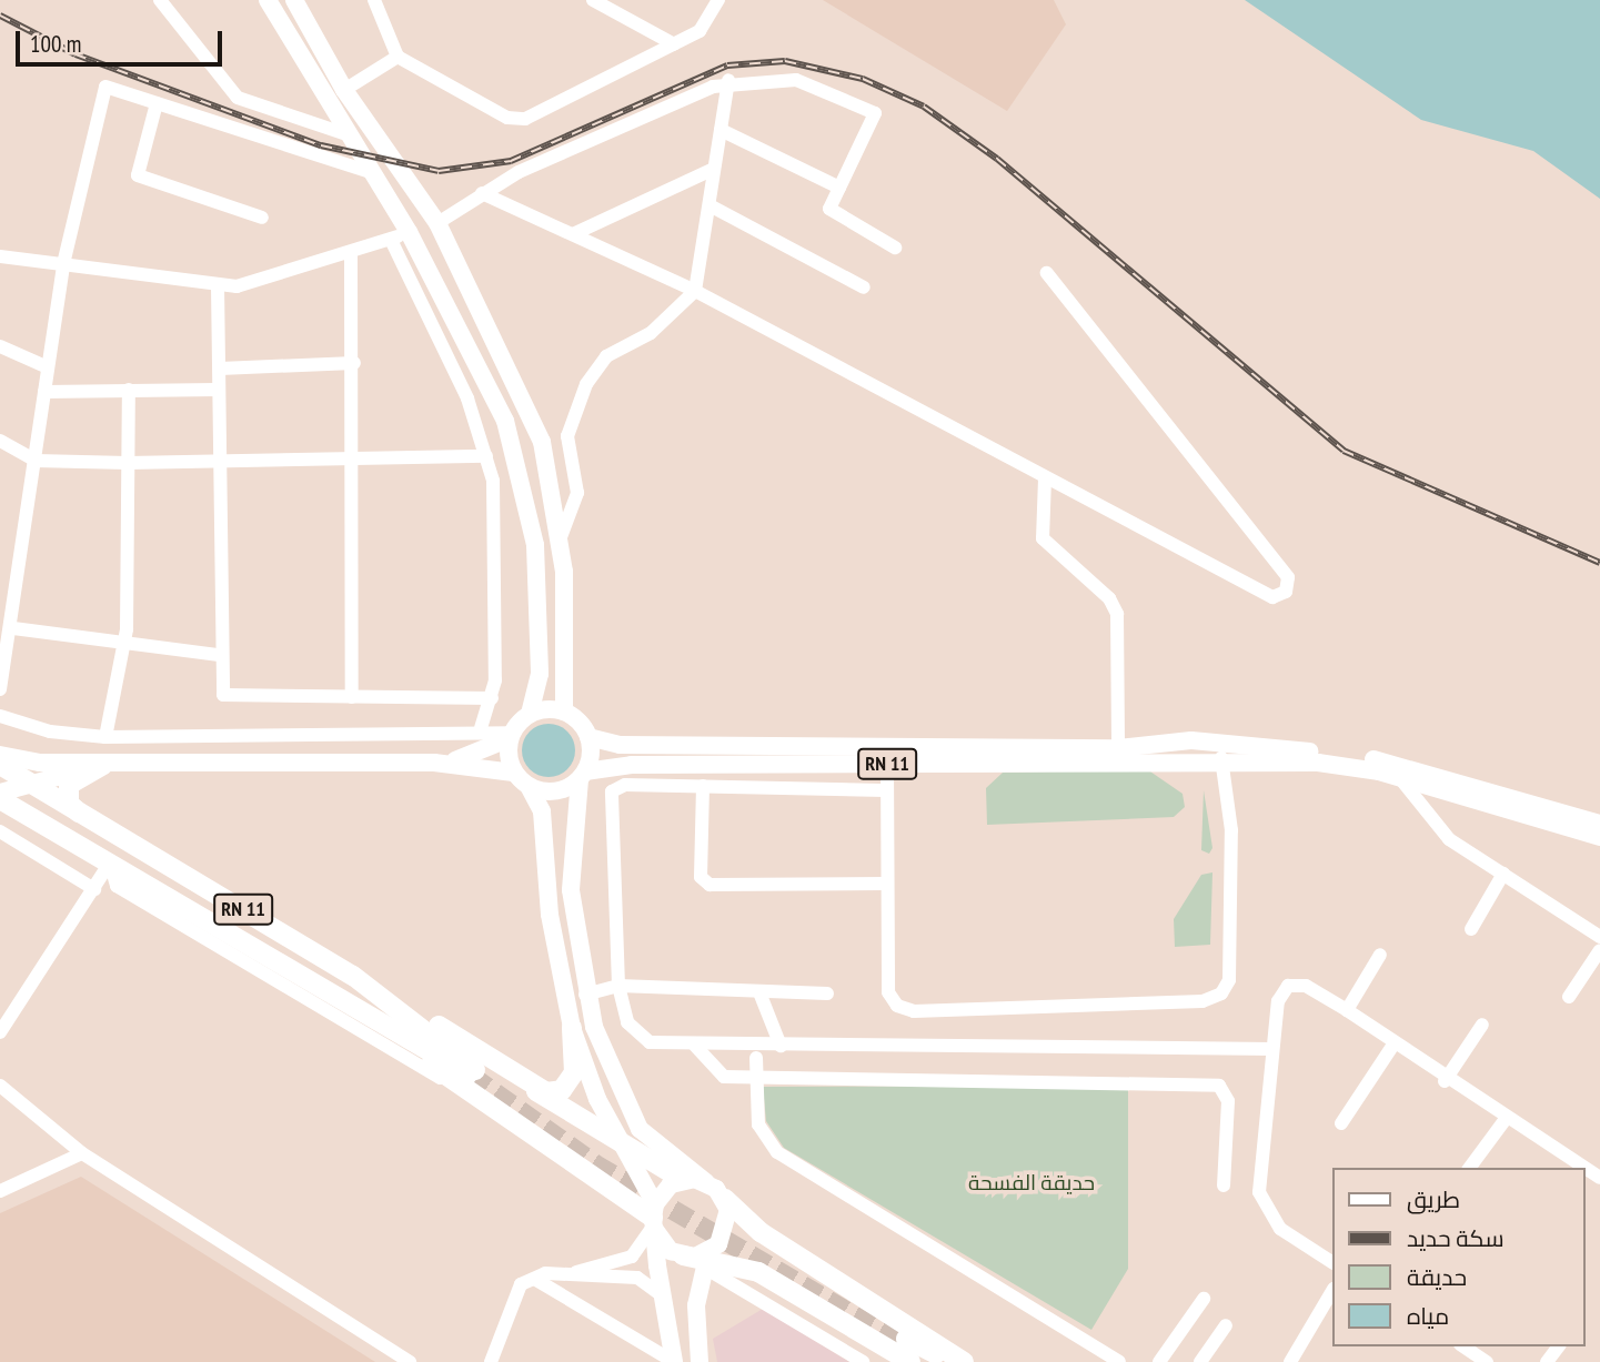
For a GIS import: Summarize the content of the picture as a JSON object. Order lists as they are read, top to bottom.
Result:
{
  "streets": {
    "highway": ["RN 11"]
  },
  "parks": ["حديقة الفسحة"],
  "legend": [
    "طريق",
    "سكة حديد",
    "حديقة",
    "مياه"
  ],
  "scale_bar": "100 m"
}
